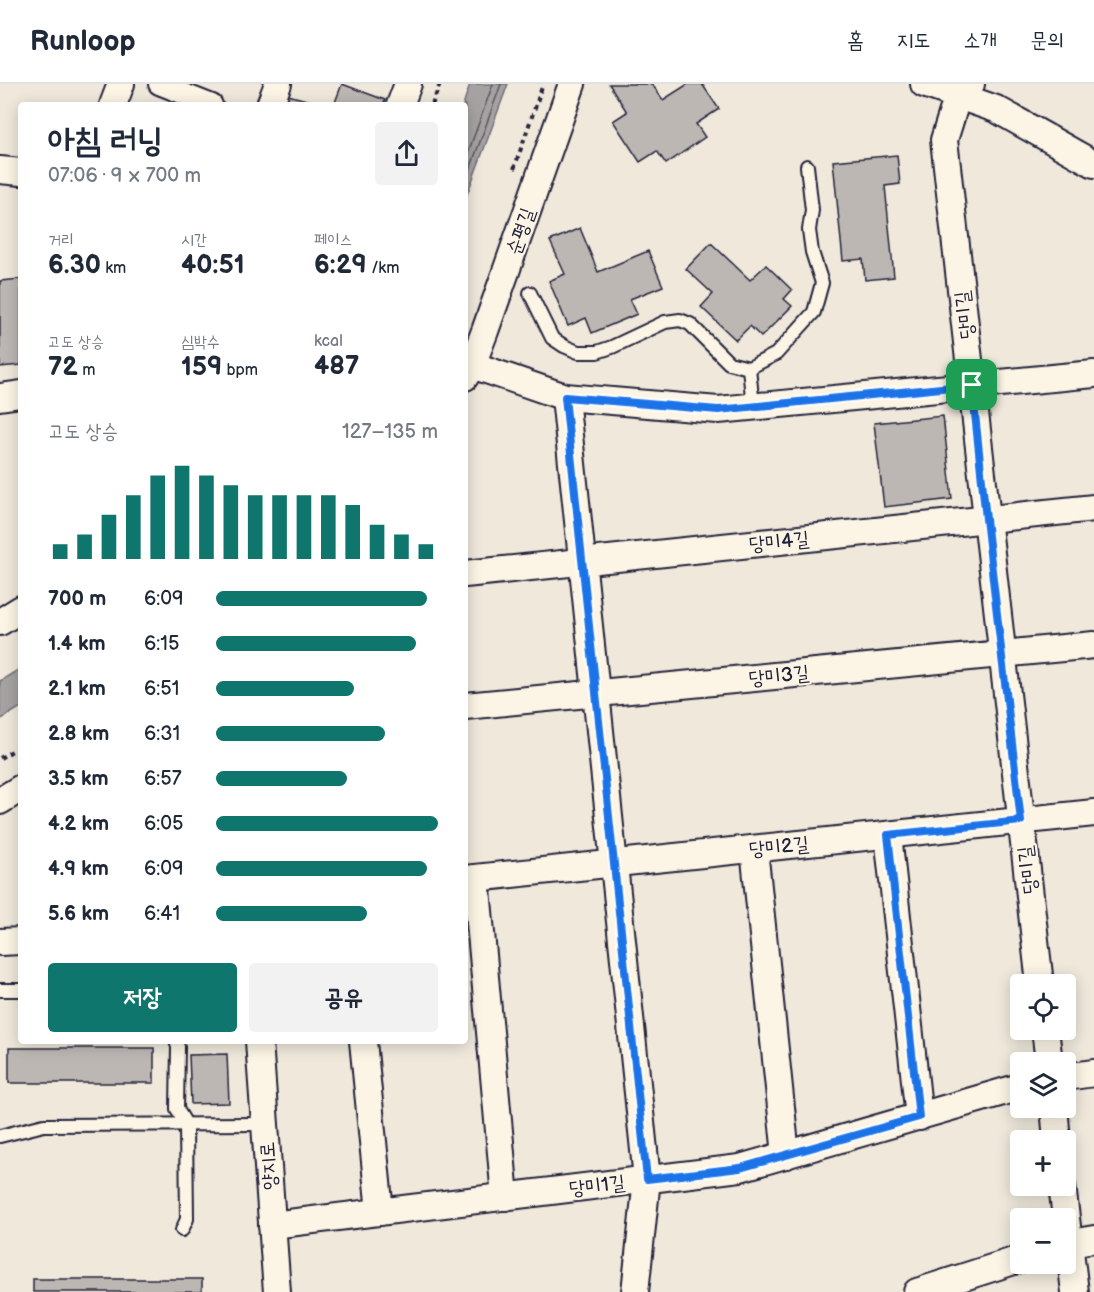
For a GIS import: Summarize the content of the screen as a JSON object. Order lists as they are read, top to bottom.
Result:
{
  "streets": {
    "street": [
      "순평길",
      "당미길",
      "당미4길",
      "당미3길",
      "당미2길",
      "양지로",
      "당미1길"
    ]
  },
  "crossings": [
    ["당미길", "당미4길"],
    ["당미길", "당미3길"],
    ["당미길", "당미2길"],
    ["양지로", "당미1길"]
  ],
  "page": {
    "header": "Runloop",
    "nav": [
      "홈",
      "지도",
      "소개",
      "문의"
    ],
    "heading": ["아침 러닝", "07:06 · 9 × 700 m"],
    "stats": [
      ["거리", "6.30 km"],
      ["시간", "40:51"],
      ["페이스", "6:29 /km"],
      ["고도 상승", "72 m"],
      ["심박수", "159 bpm"],
      ["kcal", "487"]
    ],
    "chart": ["고도 상승", "127–135 m"],
    "list": [
      {
        "name": "700 m",
        "note": "6:09"
      },
      {
        "name": "1.4 km",
        "note": "6:15"
      },
      {
        "name": "2.1 km",
        "note": "6:51"
      },
      {
        "name": "2.8 km",
        "note": "6:31"
      },
      {
        "name": "3.5 km",
        "note": "6:57"
      },
      {
        "name": "4.2 km",
        "note": "6:05"
      },
      {
        "name": "4.9 km",
        "note": "6:09"
      },
      {
        "name": "5.6 km",
        "note": "6:41"
      }
    ],
    "buttons": ["저장", "공유"],
    "map_buttons": ["+", "−"]
  }
}
